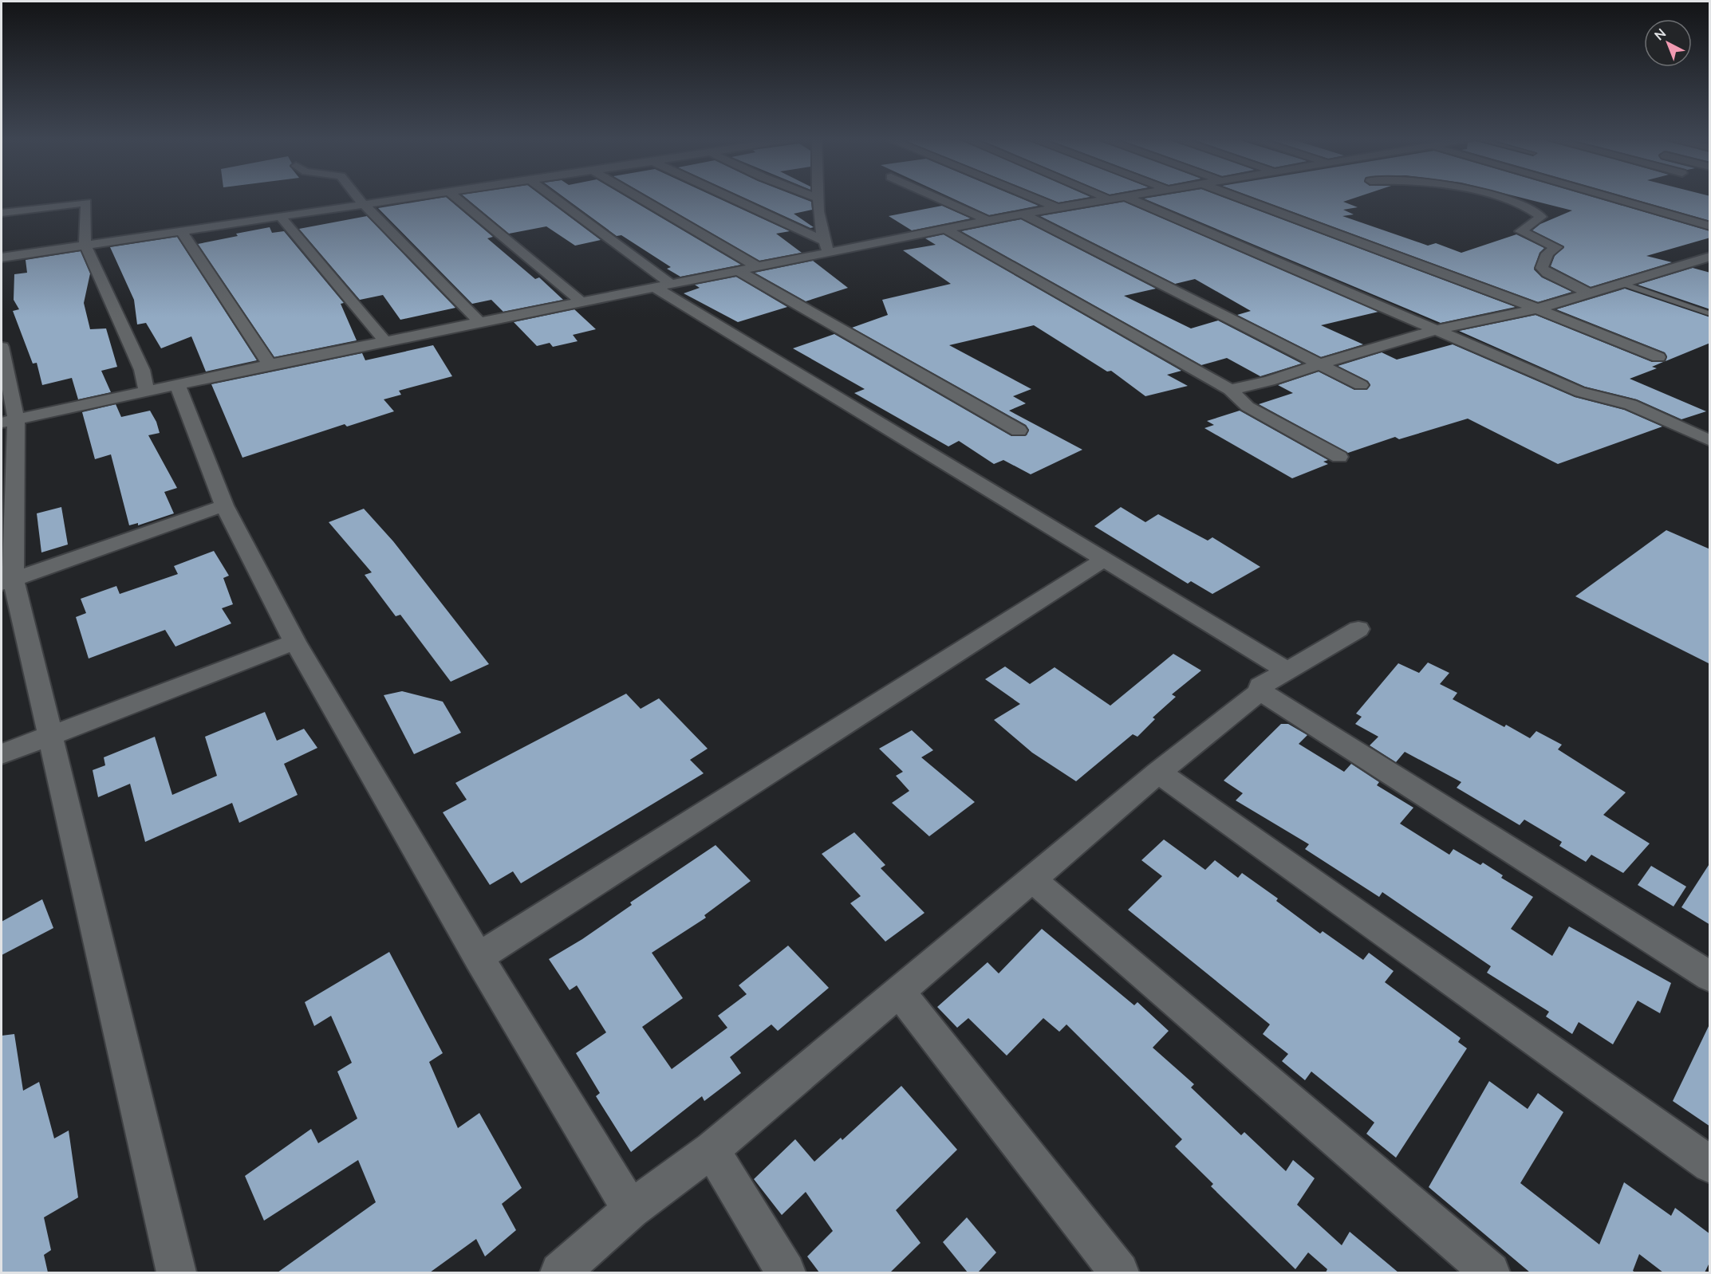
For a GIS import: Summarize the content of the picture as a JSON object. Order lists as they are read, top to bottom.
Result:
{
  "north": "top left"
}
